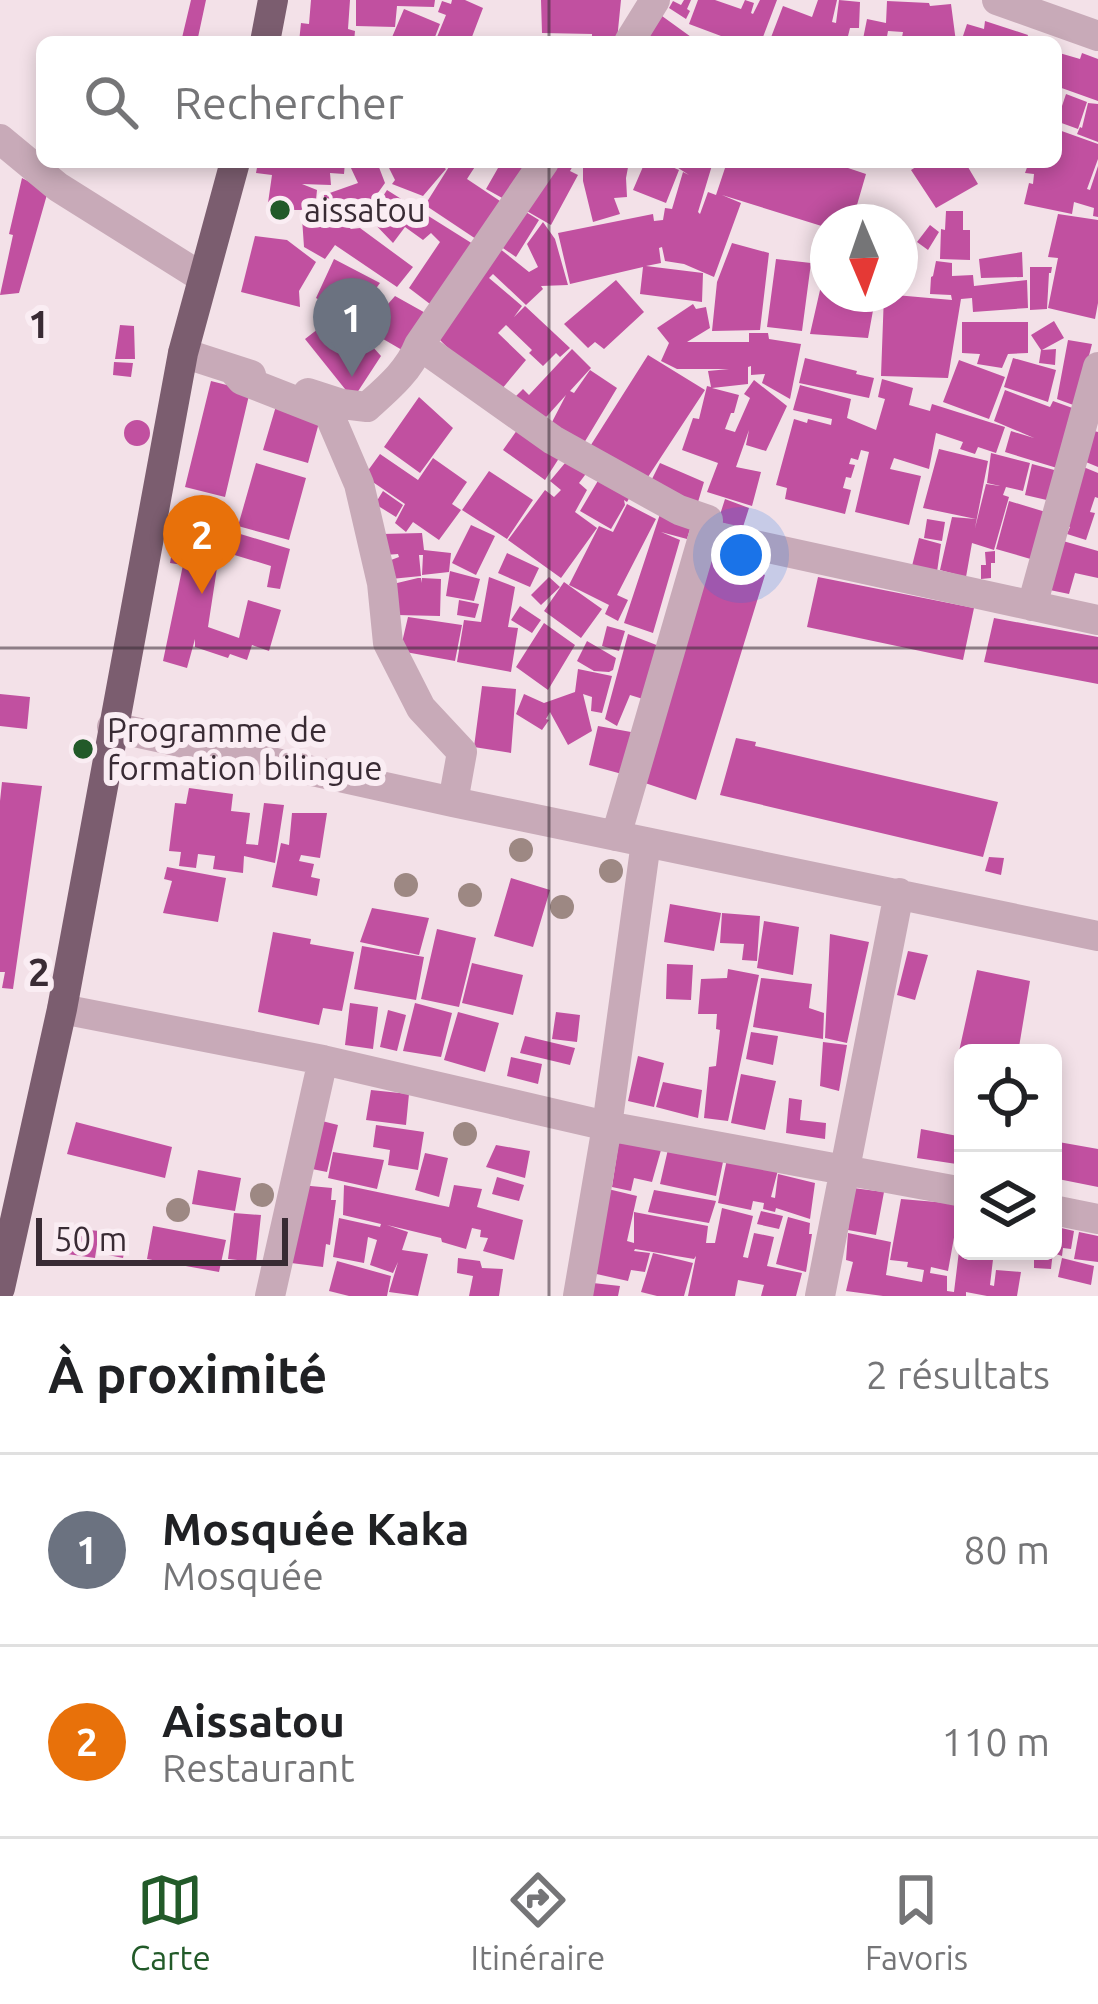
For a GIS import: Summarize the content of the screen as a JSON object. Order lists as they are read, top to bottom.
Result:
{
  "places": ["aissatou", "Programme de formation bilingue"],
  "scale_bar": "50 m",
  "north": "bottom",
  "page": {
    "search": "Rechercher",
    "pins": ["1", "2"],
    "scale": "50 m",
    "heading": ["À proximité", "2 résultats"],
    "list": [
      {
        "mark": "1",
        "name": "Mosquée Kaka",
        "note": "Mosquée",
        "value": "80 m"
      },
      {
        "mark": "2",
        "name": "Aissatou",
        "note": "Restaurant",
        "value": "110 m"
      }
    ],
    "nav": ["Carte", "Itinéraire", "Favoris"]
  },
  "grid": {
    "rows": ["1", "2"]
  }
}
